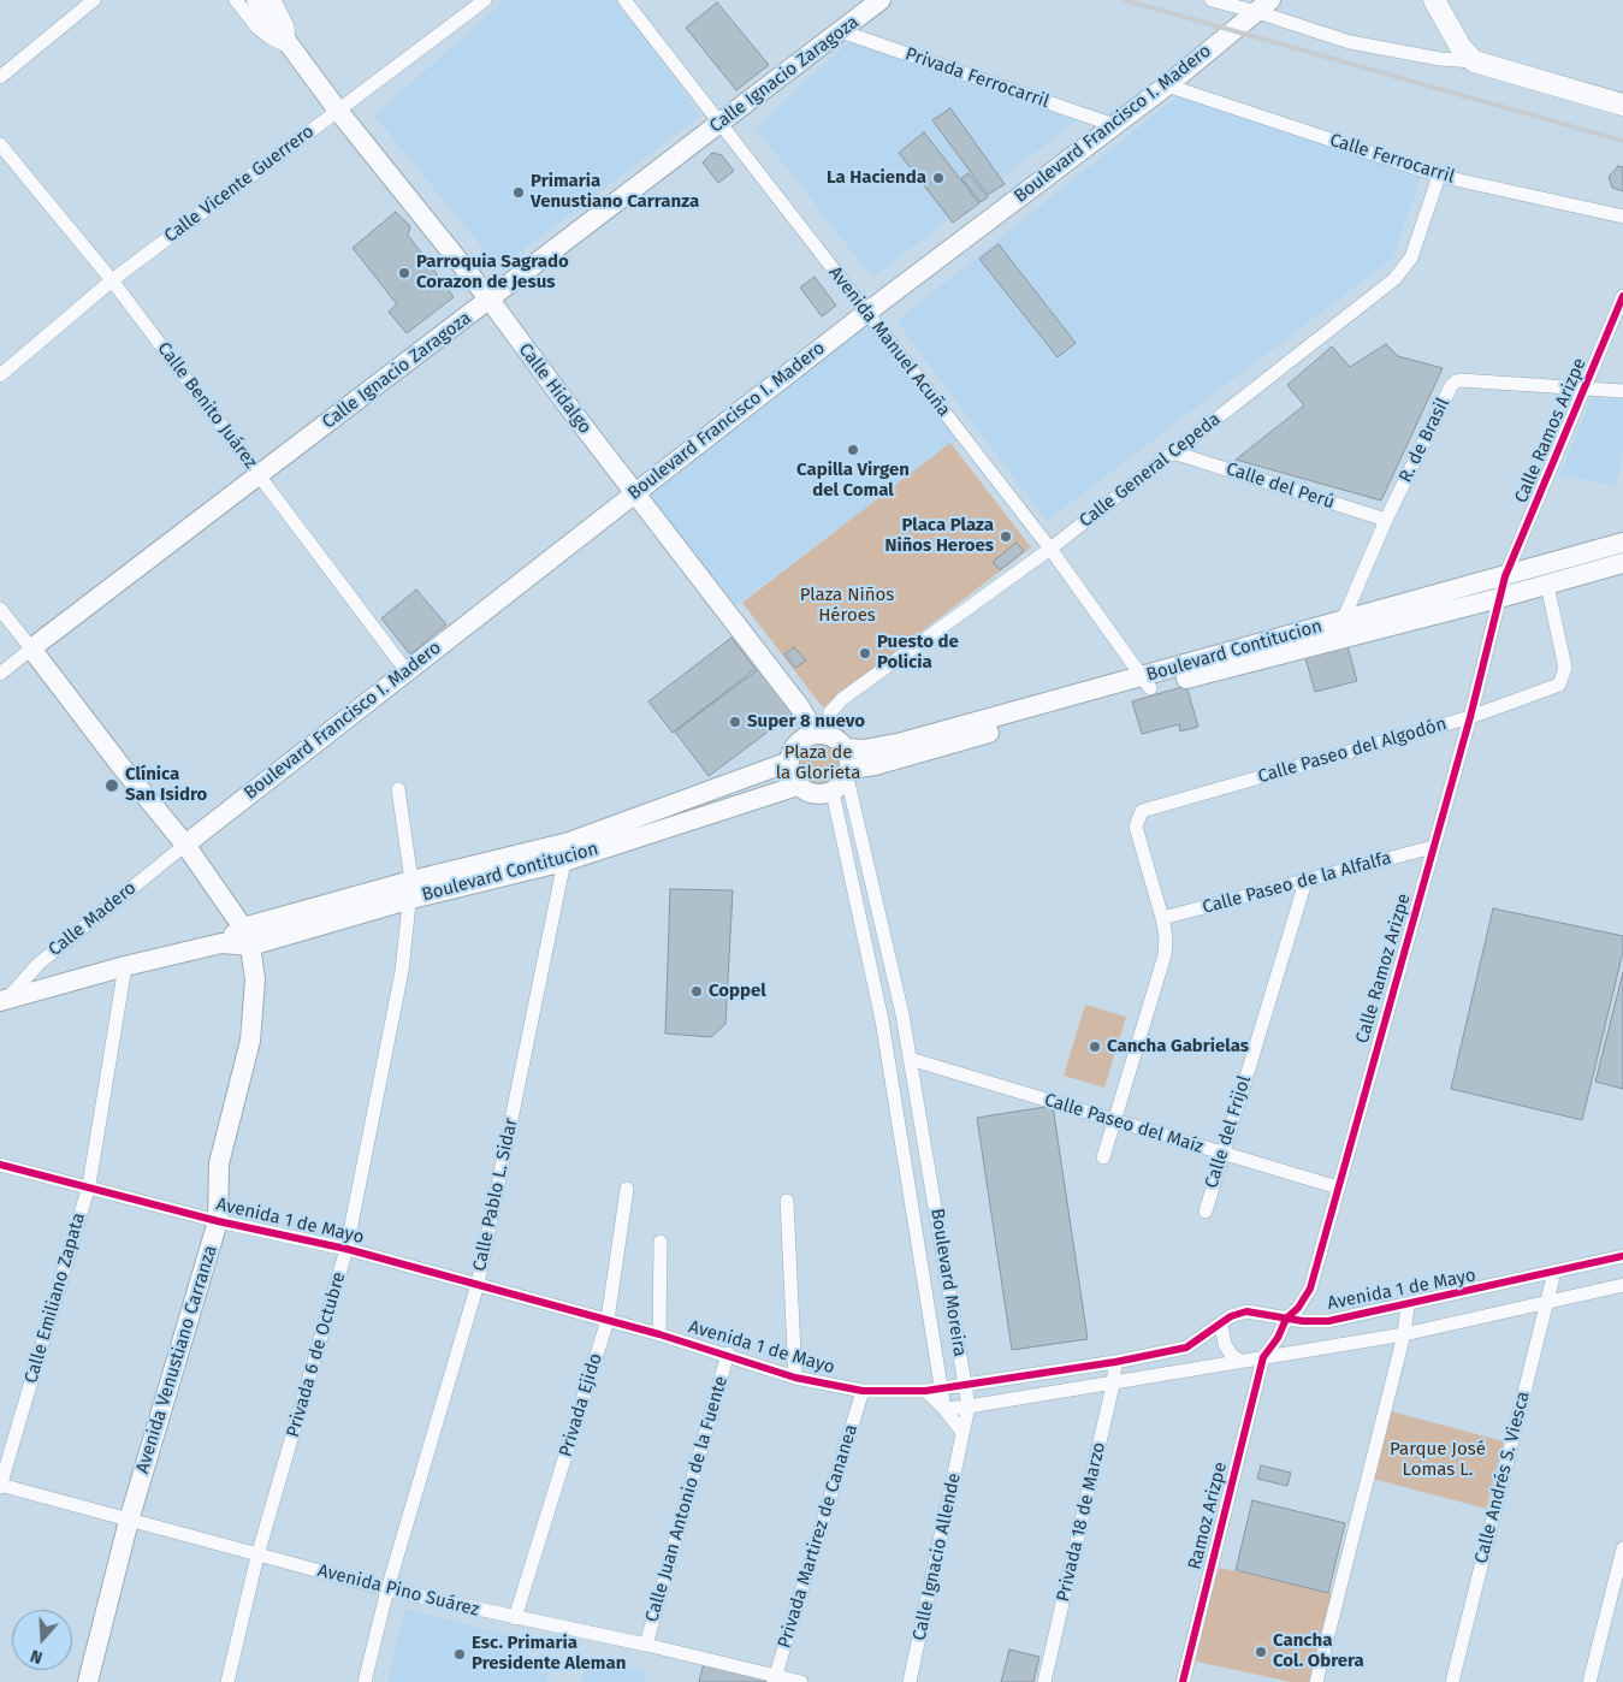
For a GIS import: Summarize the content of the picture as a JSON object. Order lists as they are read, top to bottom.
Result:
{
  "streets": {
    "street": [
      "Calle Ignacio Zaragoza",
      "Privada Ferrocarril",
      "Boulevard Francisco I. Madero",
      "Calle Ferrocarril",
      "Calle Vicente Guerrero",
      "Avenida Manuel Acuña",
      "Calle Hidalgo",
      "Calle Benito Juárez",
      "Calle Ramos Arizpe",
      "R. de Brasil",
      "Calle General Cepeda",
      "Calle del Perú",
      "Boulevard Contitucion",
      "Calle Paseo del Algodón",
      "Calle Paseo de la Alfalfa",
      "Calle Madero",
      "Calle Ramoz Arizpe",
      "Calle Paseo del Maíz",
      "Calle del Frijol",
      "Calle Pablo L. Sidar",
      "Avenida 1 de Mayo",
      "Boulevard Moreira",
      "Calle Emiliano Zapata",
      "Privada 6 de Octubre",
      "Avenida Venustiano Carranza",
      "Privada Ejido",
      "Calle Andrés S. Viesca",
      "Calle Juan Antonio de la Fuente",
      "Ramoz Arizpe",
      "Privada 18 de Marzo",
      "Privada Martirez de Cananea",
      "Calle Ignacio Allende",
      "Avenida Pino Suárez"
    ]
  },
  "crossings": [
    ["Calle Ignacio Zaragoza", "Privada Ferrocarril"],
    ["Calle Ignacio Zaragoza", "Avenida Manuel Acuña"],
    ["Calle Ignacio Zaragoza", "Calle Hidalgo"],
    ["Calle Ignacio Zaragoza", "Calle Benito Juárez"],
    ["Privada Ferrocarril", "Boulevard Francisco I. Madero"],
    ["Boulevard Francisco I. Madero", "Calle Ferrocarril"],
    ["Boulevard Francisco I. Madero", "Avenida Manuel Acuña"],
    ["Boulevard Francisco I. Madero", "Calle Hidalgo"],
    ["Boulevard Francisco I. Madero", "Calle Benito Juárez"],
    ["Boulevard Francisco I. Madero", "Calle Madero"],
    ["Calle Ferrocarril", "Calle General Cepeda"],
    ["Calle Vicente Guerrero", "Calle Hidalgo"],
    ["Calle Vicente Guerrero", "Calle Benito Juárez"],
    ["Avenida Manuel Acuña", "Calle General Cepeda"],
    ["Avenida Manuel Acuña", "Boulevard Contitucion"],
    ["Calle Hidalgo", "Calle General Cepeda"],
    ["Calle Hidalgo", "Boulevard Contitucion"],
    ["Calle Hidalgo", "Boulevard Moreira"],
    ["Calle Ramos Arizpe", "R. de Brasil"],
    ["Calle Ramos Arizpe", "Boulevard Contitucion"],
    ["Calle Ramos Arizpe", "Calle Ramoz Arizpe"],
    ["R. de Brasil", "Calle del Perú"],
    ["R. de Brasil", "Boulevard Contitucion"],
    ["Calle General Cepeda", "Calle del Perú"],
    ["Calle General Cepeda", "Boulevard Contitucion"],
    ["Calle General Cepeda", "Boulevard Moreira"],
    ["Boulevard Contitucion", "Calle Paseo del Algodón"],
    ["Boulevard Contitucion", "Calle Madero"],
    ["Boulevard Contitucion", "Calle Ramoz Arizpe"],
    ["Boulevard Contitucion", "Calle Pablo L. Sidar"],
    ["Boulevard Contitucion", "Boulevard Moreira"],
    ["Boulevard Contitucion", "Calle Emiliano Zapata"],
    ["Boulevard Contitucion", "Privada 6 de Octubre"],
    ["Boulevard Contitucion", "Avenida Venustiano Carranza"],
    ["Calle Paseo del Algodón", "Calle Paseo de la Alfalfa"],
    ["Calle Paseo del Algodón", "Calle Ramoz Arizpe"],
    ["Calle Paseo de la Alfalfa", "Calle Ramoz Arizpe"],
    ["Calle Paseo de la Alfalfa", "Calle del Frijol"],
    ["Calle Ramoz Arizpe", "Calle Paseo del Maíz"],
    ["Calle Ramoz Arizpe", "Avenida 1 de Mayo"],
    ["Calle Ramoz Arizpe", "Ramoz Arizpe"],
    ["Calle Paseo del Maíz", "Calle del Frijol"],
    ["Calle Paseo del Maíz", "Boulevard Moreira"],
    ["Calle Pablo L. Sidar", "Avenida 1 de Mayo"],
    ["Calle Pablo L. Sidar", "Avenida Pino Suárez"],
    ["Avenida 1 de Mayo", "Boulevard Moreira"],
    ["Avenida 1 de Mayo", "Calle Emiliano Zapata"],
    ["Avenida 1 de Mayo", "Privada 6 de Octubre"],
    ["Avenida 1 de Mayo", "Avenida Venustiano Carranza"],
    ["Avenida 1 de Mayo", "Privada Ejido"],
    ["Avenida 1 de Mayo", "Calle Andrés S. Viesca"],
    ["Avenida 1 de Mayo", "Calle Juan Antonio de la Fuente"],
    ["Avenida 1 de Mayo", "Privada 18 de Marzo"],
    ["Avenida 1 de Mayo", "Privada Martirez de Cananea"],
    ["Boulevard Moreira", "Calle Ignacio Allende"],
    ["Calle Emiliano Zapata", "Avenida Pino Suárez"],
    ["Privada 6 de Octubre", "Avenida Pino Suárez"],
    ["Avenida Venustiano Carranza", "Avenida Pino Suárez"],
    ["Privada Ejido", "Avenida Pino Suárez"],
    ["Calle Juan Antonio de la Fuente", "Avenida Pino Suárez"],
    ["Privada Martirez de Cananea", "Avenida Pino Suárez"]
  ],
  "parks": ["Plaza Niños Héroes", "Plaza de la Glorieta", "Parque José Lomas L."],
  "places": [
    "La Hacienda",
    "Primaria Venustiano Carranza",
    "Parroquia Sagrado Corazon de Jesus",
    "Capilla Virgen del Comal",
    "Placa Plaza Niños Heroes",
    "Puesto de Policia",
    "Super 8 nuevo",
    "Clínica San Isidro",
    "Coppel",
    "Cancha Gabrielas",
    "Cancha Col. Obrera",
    "Esc. Primaria Presidente Aleman"
  ],
  "north": "bottom"
}
